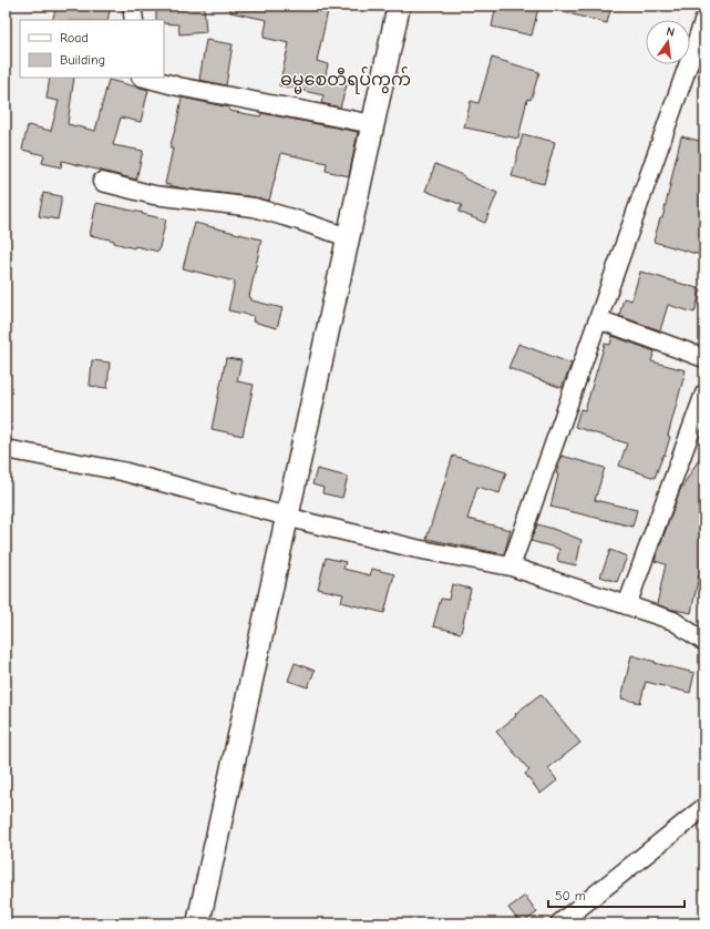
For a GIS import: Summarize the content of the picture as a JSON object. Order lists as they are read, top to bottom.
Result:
{
  "districts": ["ဓမ္မစေတီရပ်ကွက်"],
  "legend": ["Road", "Building"],
  "scale_bar": "50 m",
  "north": "top"
}
